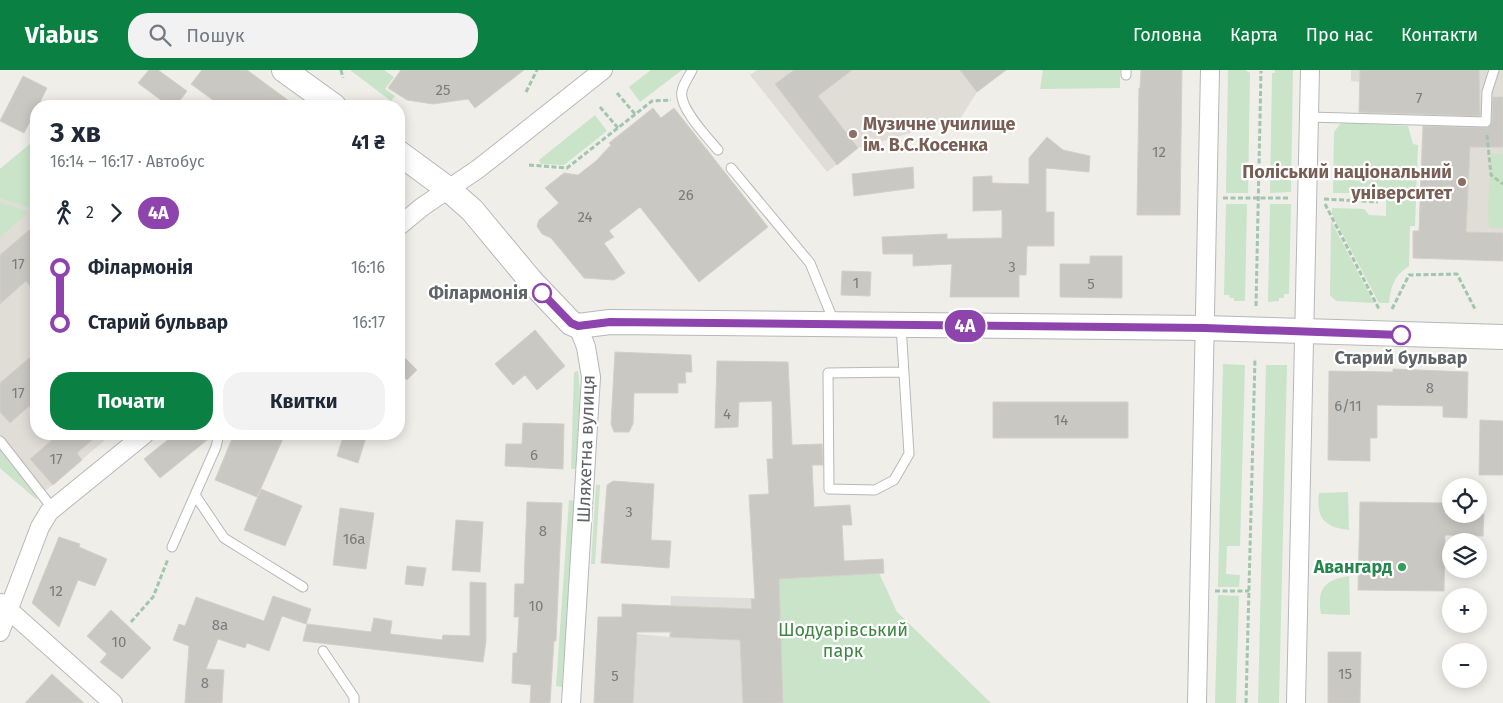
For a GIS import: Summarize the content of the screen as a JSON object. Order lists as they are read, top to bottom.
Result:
{
  "streets": {
    "street": ["Шляхетна вулиця"]
  },
  "parks": ["Шодуарівський парк"],
  "places": [
    "Музичне училище ім. В.С.Косенка",
    "Поліський національний університет",
    "Філармонія",
    "Старий бульвар",
    "Авангард"
  ],
  "lines": ["bus line 4А"],
  "house_numbers": [
    "25",
    "7",
    "12",
    "26",
    "24",
    "17",
    "3",
    "1",
    "5",
    "8",
    "17",
    "6/11",
    "4",
    "14",
    "6",
    "17",
    "3",
    "8",
    "16а",
    "12",
    "10",
    "8а",
    "10",
    "15",
    "5",
    "8"
  ],
  "page": {
    "header": "Viabus",
    "search": "Пошук",
    "nav": [
      "Головна",
      "Карта",
      "Про нас",
      "Контакти"
    ],
    "on_map": "4А",
    "heading": ["3 хв", "16:14 – 16:17 · Автобус", "41 ₴"],
    "legs": ["2", "4А"],
    "list": [
      {
        "name": "Філармонія",
        "value": "16:16"
      },
      {
        "name": "Старий бульвар",
        "value": "16:17"
      }
    ],
    "buttons": ["Почати", "Квитки"],
    "map_buttons": ["+", "−"]
  }
}
